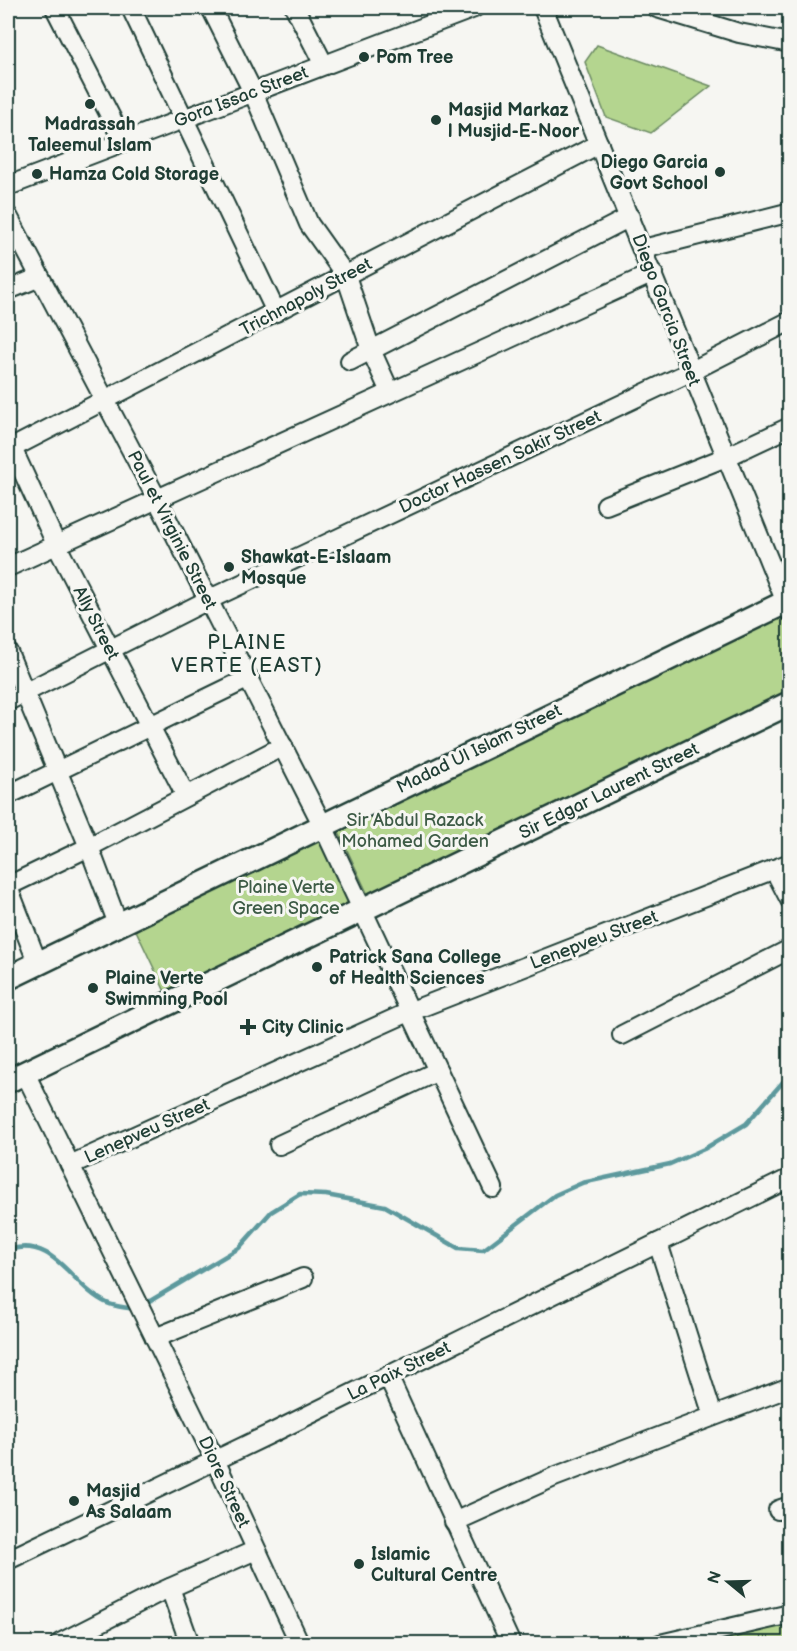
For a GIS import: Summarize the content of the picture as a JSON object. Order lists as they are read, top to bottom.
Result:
{
  "streets": {
    "main road": ["Madad Ul Islam Street", "Sir Edgar Laurent Street"],
    "street": [
      "Gora Issac Street",
      "Trichnapoly Street",
      "Diego Garcia Street",
      "Doctor Hassen Sakir Street",
      "Paul et Virginie Street",
      "Ally Street",
      "Lenepveu Street",
      "La Paix Street",
      "Diore Street"
    ]
  },
  "crossings": [
    ["Trichnapoly Street", "Diego Garcia Street"],
    ["Trichnapoly Street", "Paul et Virginie Street"],
    ["Trichnapoly Street", "Ally Street"],
    ["Diego Garcia Street", "Doctor Hassen Sakir Street"],
    ["Diego Garcia Street", "Madad Ul Islam Street"],
    ["Doctor Hassen Sakir Street", "Paul et Virginie Street"],
    ["Doctor Hassen Sakir Street", "Ally Street"],
    ["Paul et Virginie Street", "Madad Ul Islam Street"],
    ["Paul et Virginie Street", "Sir Edgar Laurent Street"],
    ["Paul et Virginie Street", "Lenepveu Street"],
    ["Lenepveu Street", "Diore Street"],
    ["La Paix Street", "Diore Street"]
  ],
  "districts": ["PLAINE VERTE (EAST)"],
  "parks": ["Sir Abdul Razack Mohamed Garden", "Plaine Verte Green Space"],
  "places": {
    "other": [
      "Pom Tree",
      "Madrassah Taleemul Islam",
      "Masjid Markaz | Musjid-E-Noor",
      "Diego Garcia Govt School",
      "Hamza Cold Storage",
      "Shawkat-E-Islaam Mosque",
      "Patrick Sana College of Health Sciences",
      "Plaine Verte Swimming Pool",
      "Masjid As Salaam",
      "Islamic Cultural Centre"
    ],
    "health": ["City Clinic"]
  },
  "north": "left"
}
